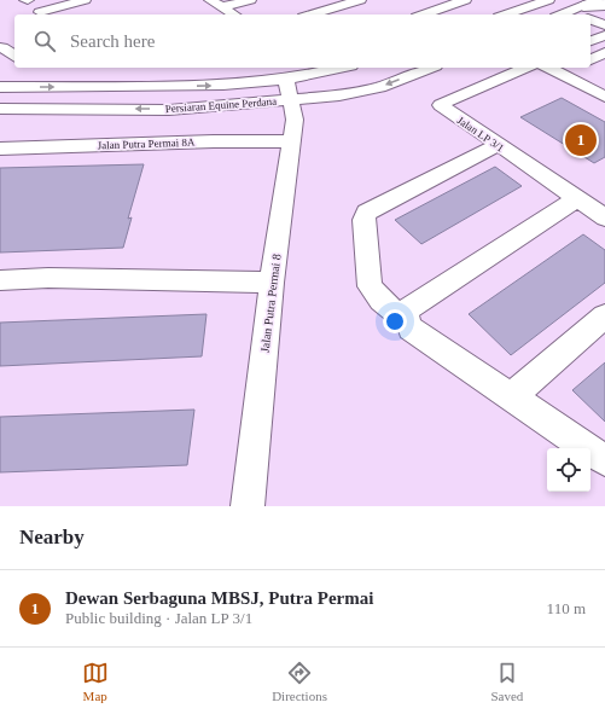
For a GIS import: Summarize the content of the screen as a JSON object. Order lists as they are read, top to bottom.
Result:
{
  "streets": {
    "street": [
      "Persiaran Equine Perdana",
      "Jalan LP 3/1",
      "Jalan Putra Permai 8A",
      "Jalan Putra Permai 8"
    ]
  },
  "crossings": [
    ["Persiaran Equine Perdana", "Jalan Putra Permai 8"],
    ["Jalan Putra Permai 8A", "Jalan Putra Permai 8"]
  ],
  "page": {
    "search": "Search here",
    "pins": "1",
    "heading": "Nearby",
    "list": [
      {
        "mark": "1",
        "name": "Dewan Serbaguna MBSJ, Putra Permai",
        "note": "Public building · Jalan LP 3/1",
        "value": "110 m"
      }
    ],
    "nav": ["Map", "Directions", "Saved"]
  }
}
